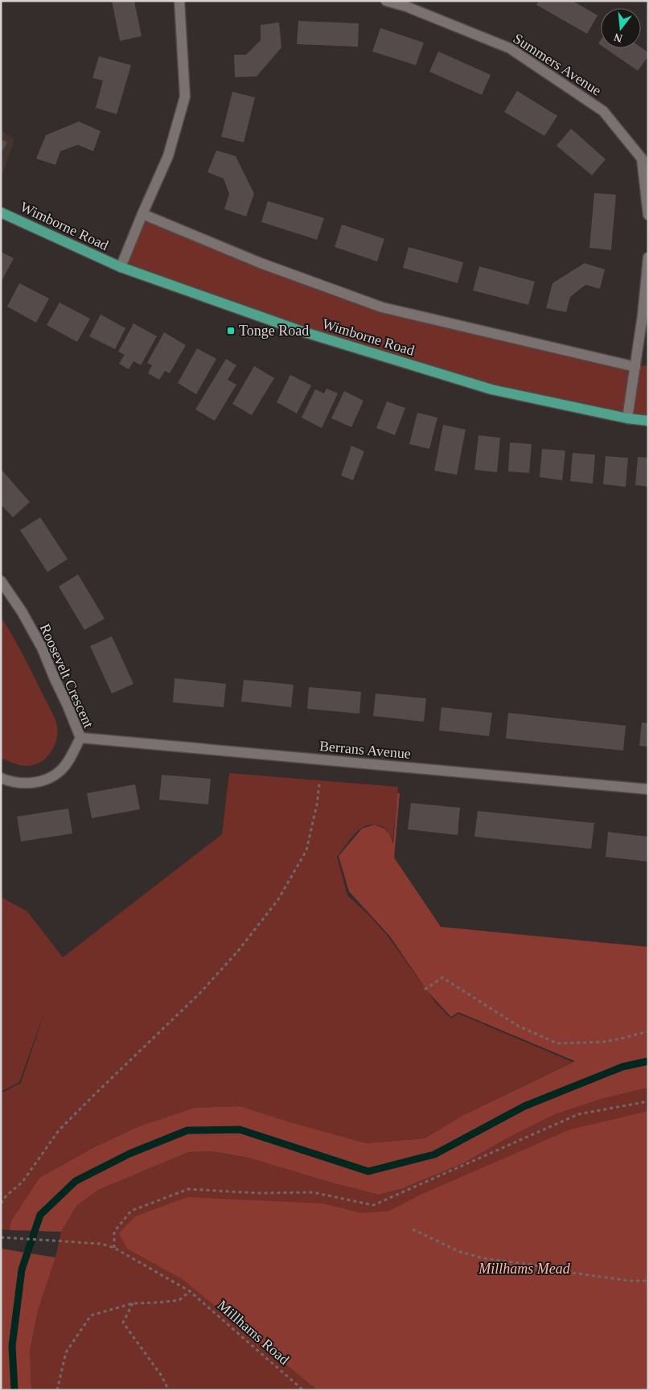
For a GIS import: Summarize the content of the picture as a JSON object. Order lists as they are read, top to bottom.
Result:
{
  "streets": {
    "main road": ["Wimborne Road"],
    "street": ["Summers Avenue", "Roosevelt Crescent", "Berrans Avenue"],
    "path": ["Millhams Road"]
  },
  "crossings": [
    ["Roosevelt Crescent", "Berrans Avenue"]
  ],
  "parks": ["Millhams Mead"],
  "places": {
    "transit": ["Tonge Road"]
  },
  "north": "bottom"
}
